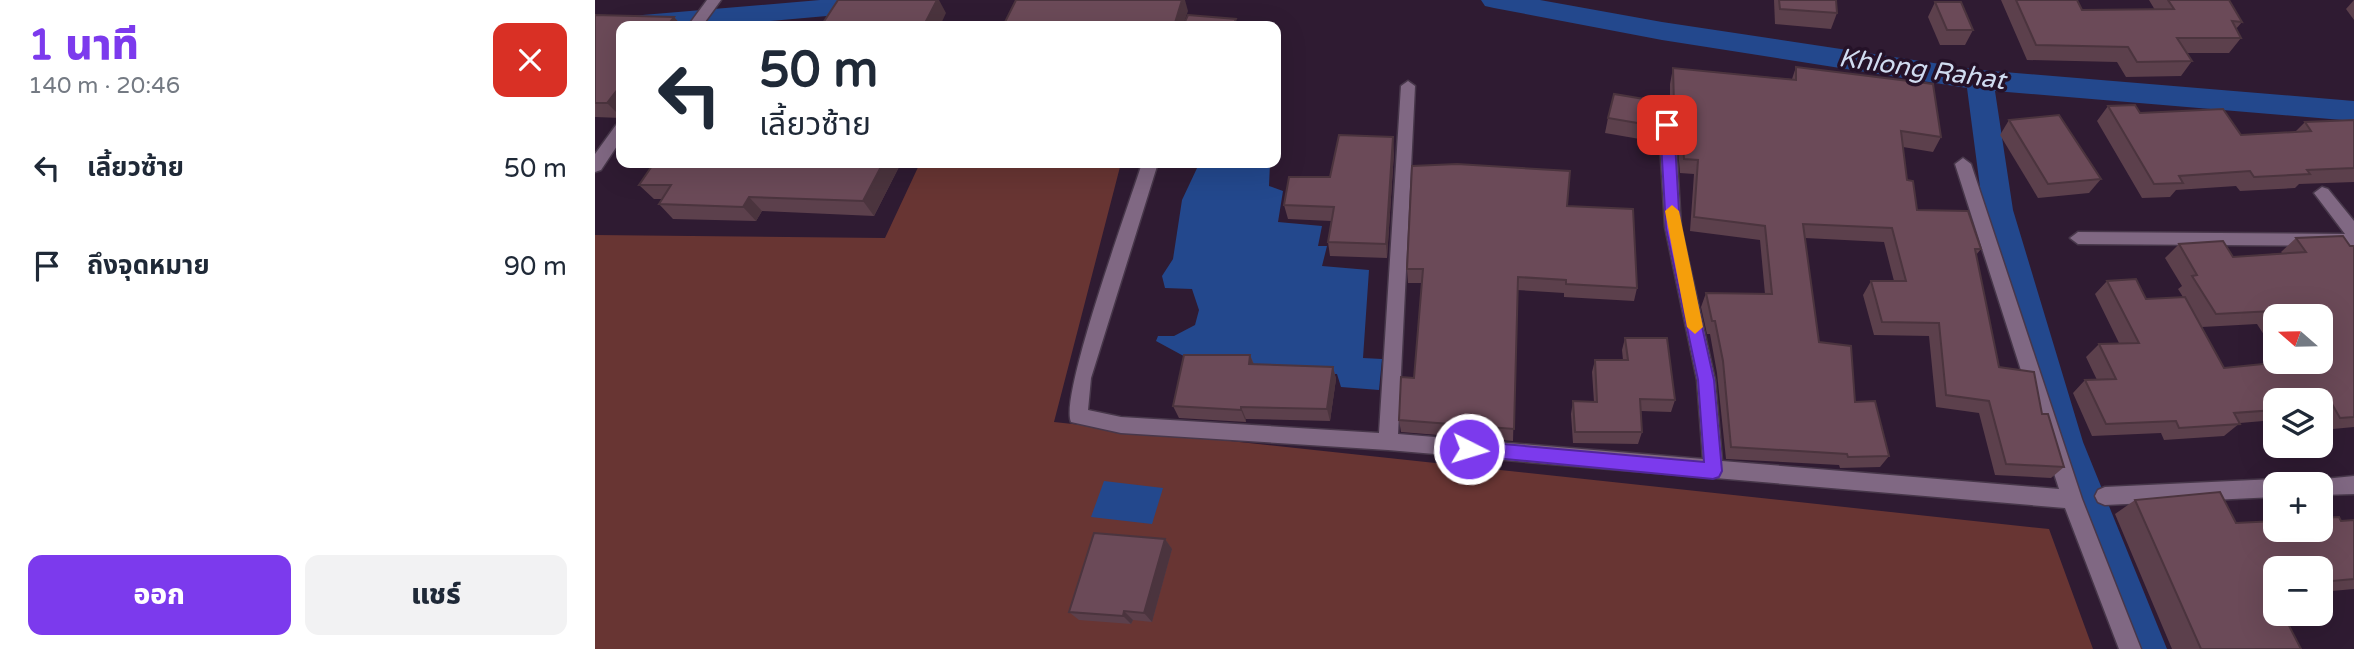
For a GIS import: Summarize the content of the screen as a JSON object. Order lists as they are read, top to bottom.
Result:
{
  "water": ["Khlong Rahat"],
  "north": "left",
  "page": {
    "heading": ["1 นาที", "140 m · 20:46"],
    "turn": ["50 m", "เลี้ยวซ้าย"],
    "list": [
      {
        "name": "เลี้ยวซ้าย",
        "value": "50 m"
      },
      {
        "name": "ถึงจุดหมาย",
        "value": "90 m"
      }
    ],
    "map_buttons": ["+", "−"],
    "buttons": ["ออก", "แชร์"]
  }
}
